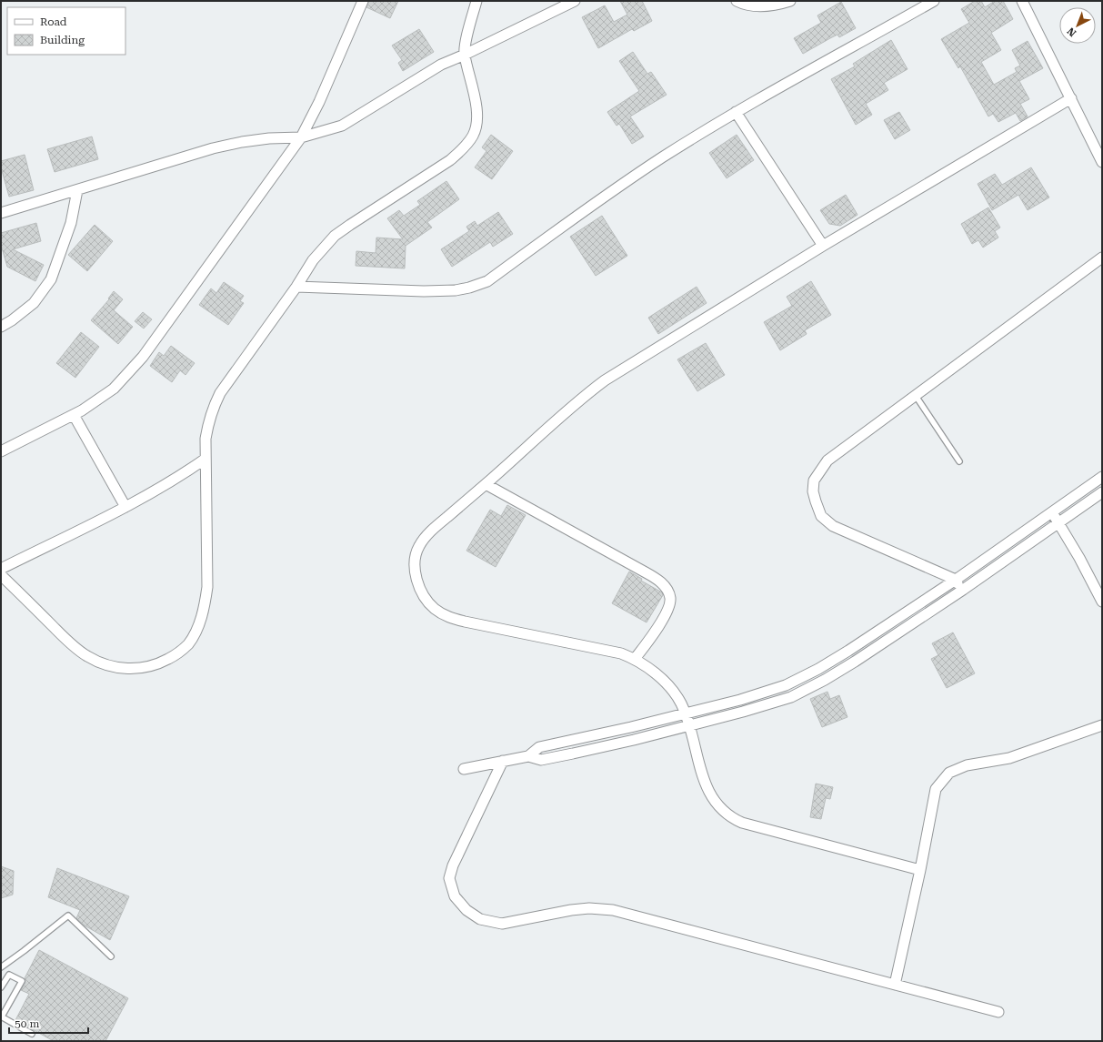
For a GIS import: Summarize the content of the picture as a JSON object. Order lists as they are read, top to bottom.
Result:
{
  "legend": ["Road", "Building"],
  "scale_bar": "50 m",
  "north": "bottom left"
}
